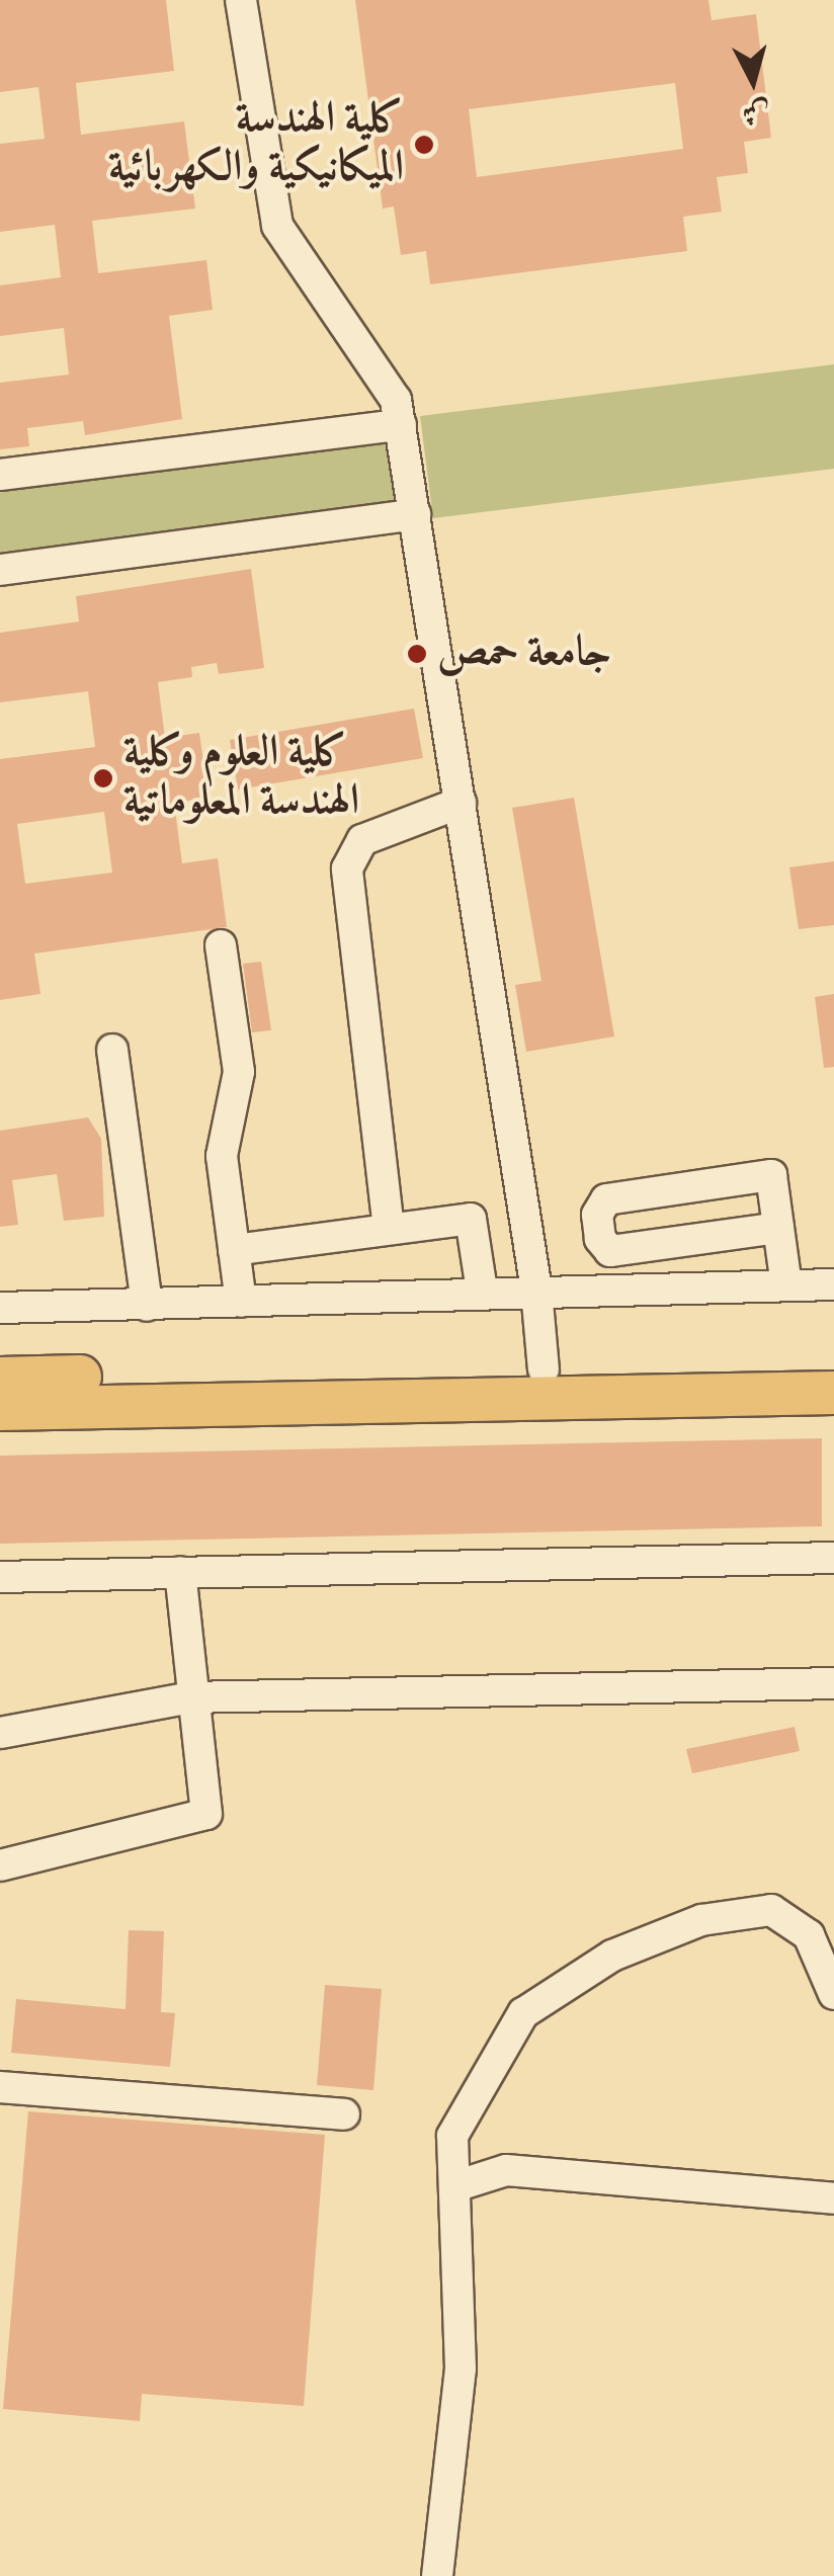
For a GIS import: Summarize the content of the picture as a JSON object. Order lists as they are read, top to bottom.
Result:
{
  "places": ["كلية الهندسة الميكانيكية والكهربائية", "جامعة حمص", "كلية العلوم وكلية الهندسة المعلوماتية"],
  "north": "bottom"
}
